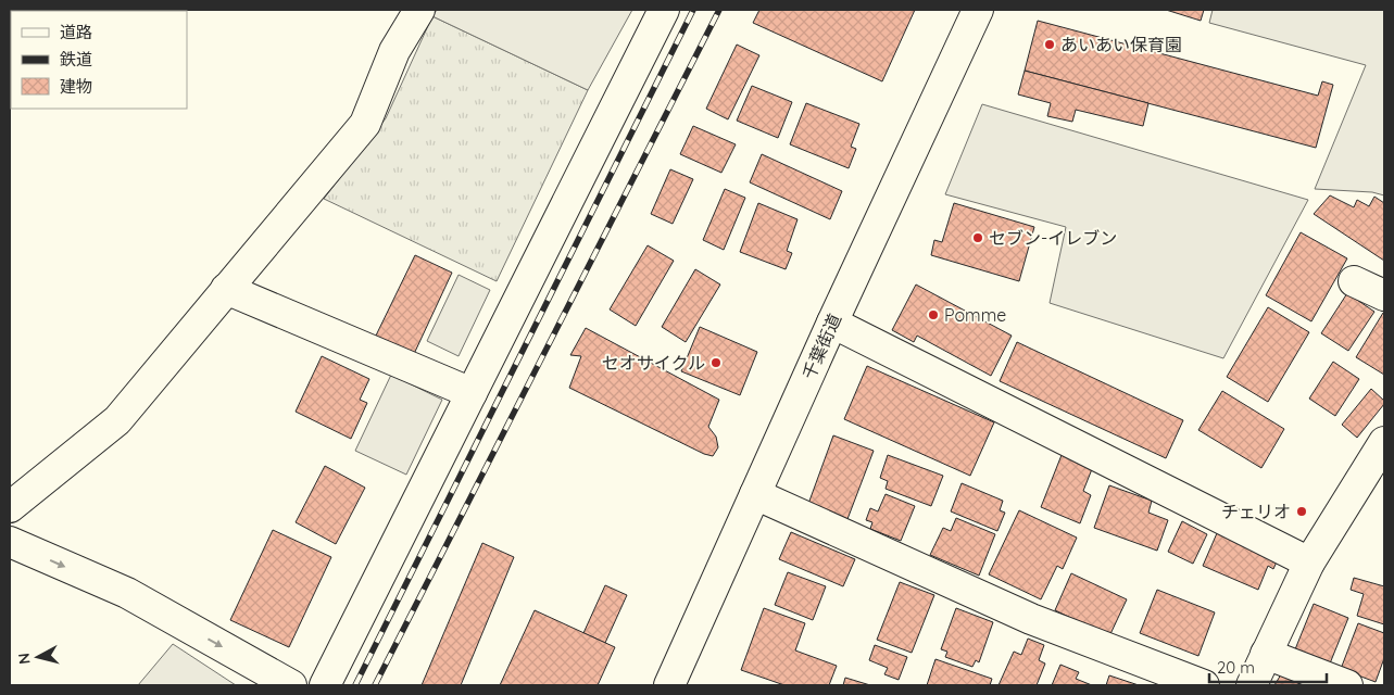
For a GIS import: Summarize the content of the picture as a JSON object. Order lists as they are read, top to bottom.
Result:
{
  "streets": {
    "main road": ["千葉街道"]
  },
  "places": [
    "あいあい保育園",
    "セブン-イレブン",
    "Pomme",
    "セオサイクル",
    "チェリオ"
  ],
  "legend": ["道路", "鉄道", "建物"],
  "scale_bar": "20 m",
  "north": "left"
}
